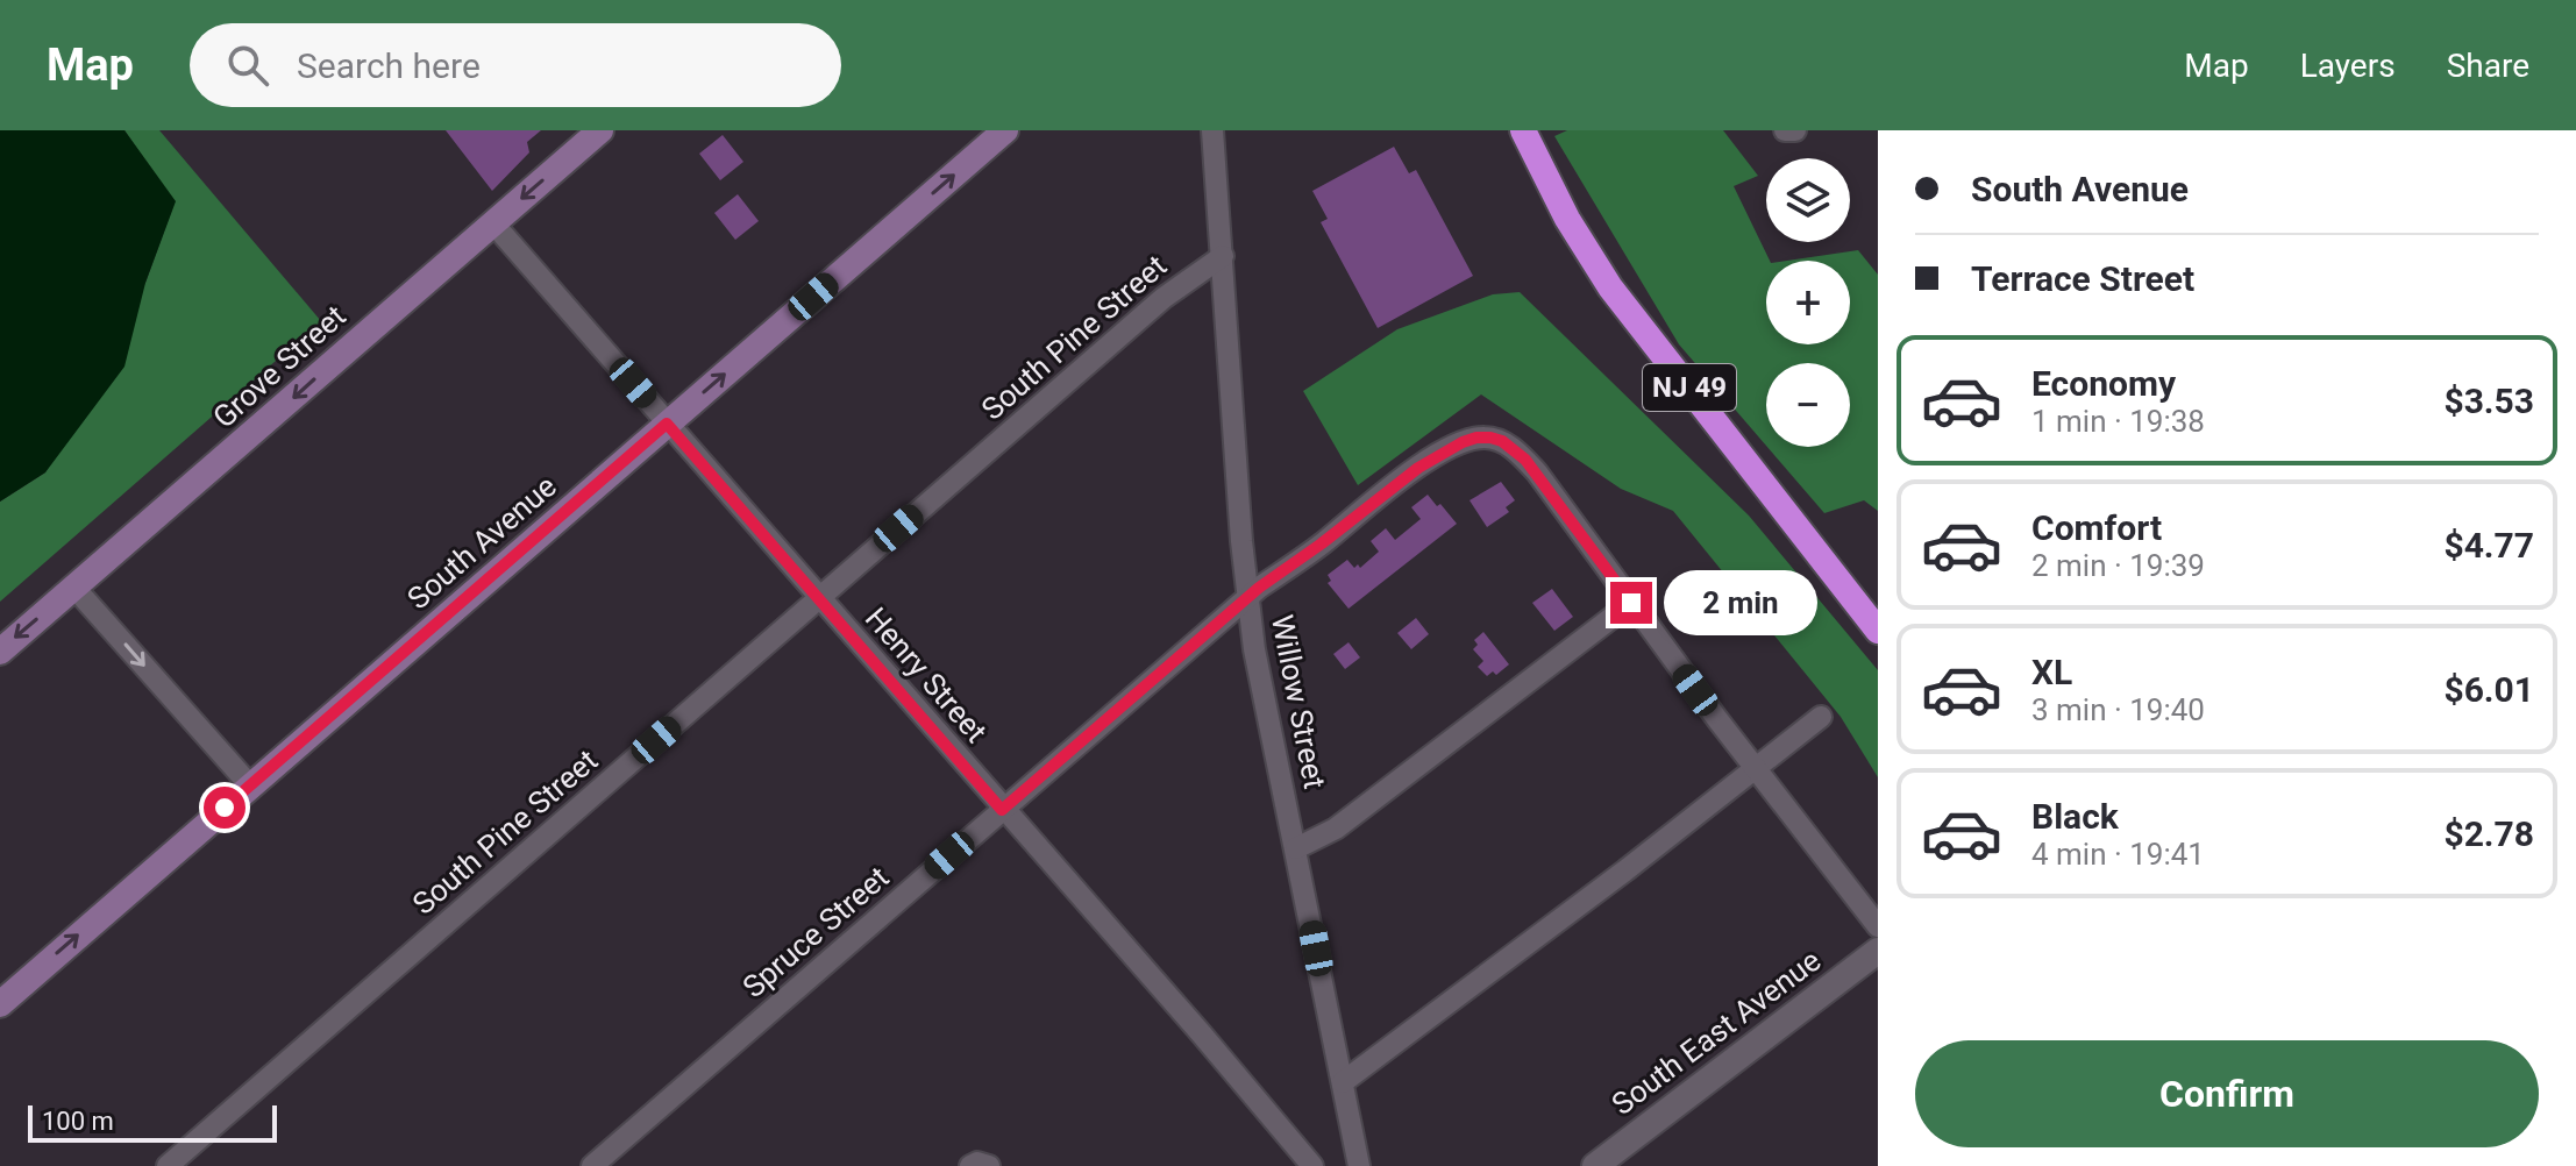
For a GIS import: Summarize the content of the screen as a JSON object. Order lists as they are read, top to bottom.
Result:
{
  "streets": {
    "highway": ["NJ 49"],
    "main road": ["Grove Street", "South Avenue"],
    "street": [
      "South Pine Street",
      "Henry Street",
      "Willow Street",
      "Spruce Street",
      "South East Avenue"
    ]
  },
  "crossings": [
    ["South Pine Street", "Henry Street"],
    ["South Pine Street", "Willow Street"],
    ["Grove Street", "Henry Street"],
    ["South Avenue", "Henry Street"],
    ["Henry Street", "Spruce Street"],
    ["Willow Street", "Spruce Street"]
  ],
  "one_way": ["Grove Street", "South Avenue"],
  "scale_bar": "100 m",
  "page": {
    "header": "Map",
    "search": "Search here",
    "nav": ["Map", "Layers", "Share"],
    "banner": ["South Avenue", "Terrace Street"],
    "map_buttons": ["+", "−"],
    "list": [
      {
        "name": "Economy",
        "note": "1 min · 19:38",
        "value": "$3.53"
      },
      {
        "name": "Comfort",
        "note": "2 min · 19:39",
        "value": "$4.77"
      },
      {
        "name": "XL",
        "note": "3 min · 19:40",
        "value": "$6.01"
      },
      {
        "name": "Black",
        "note": "4 min · 19:41",
        "value": "$2.78"
      }
    ],
    "bubble": "2 min",
    "buttons": "Confirm",
    "scale": "100 m"
  }
}
